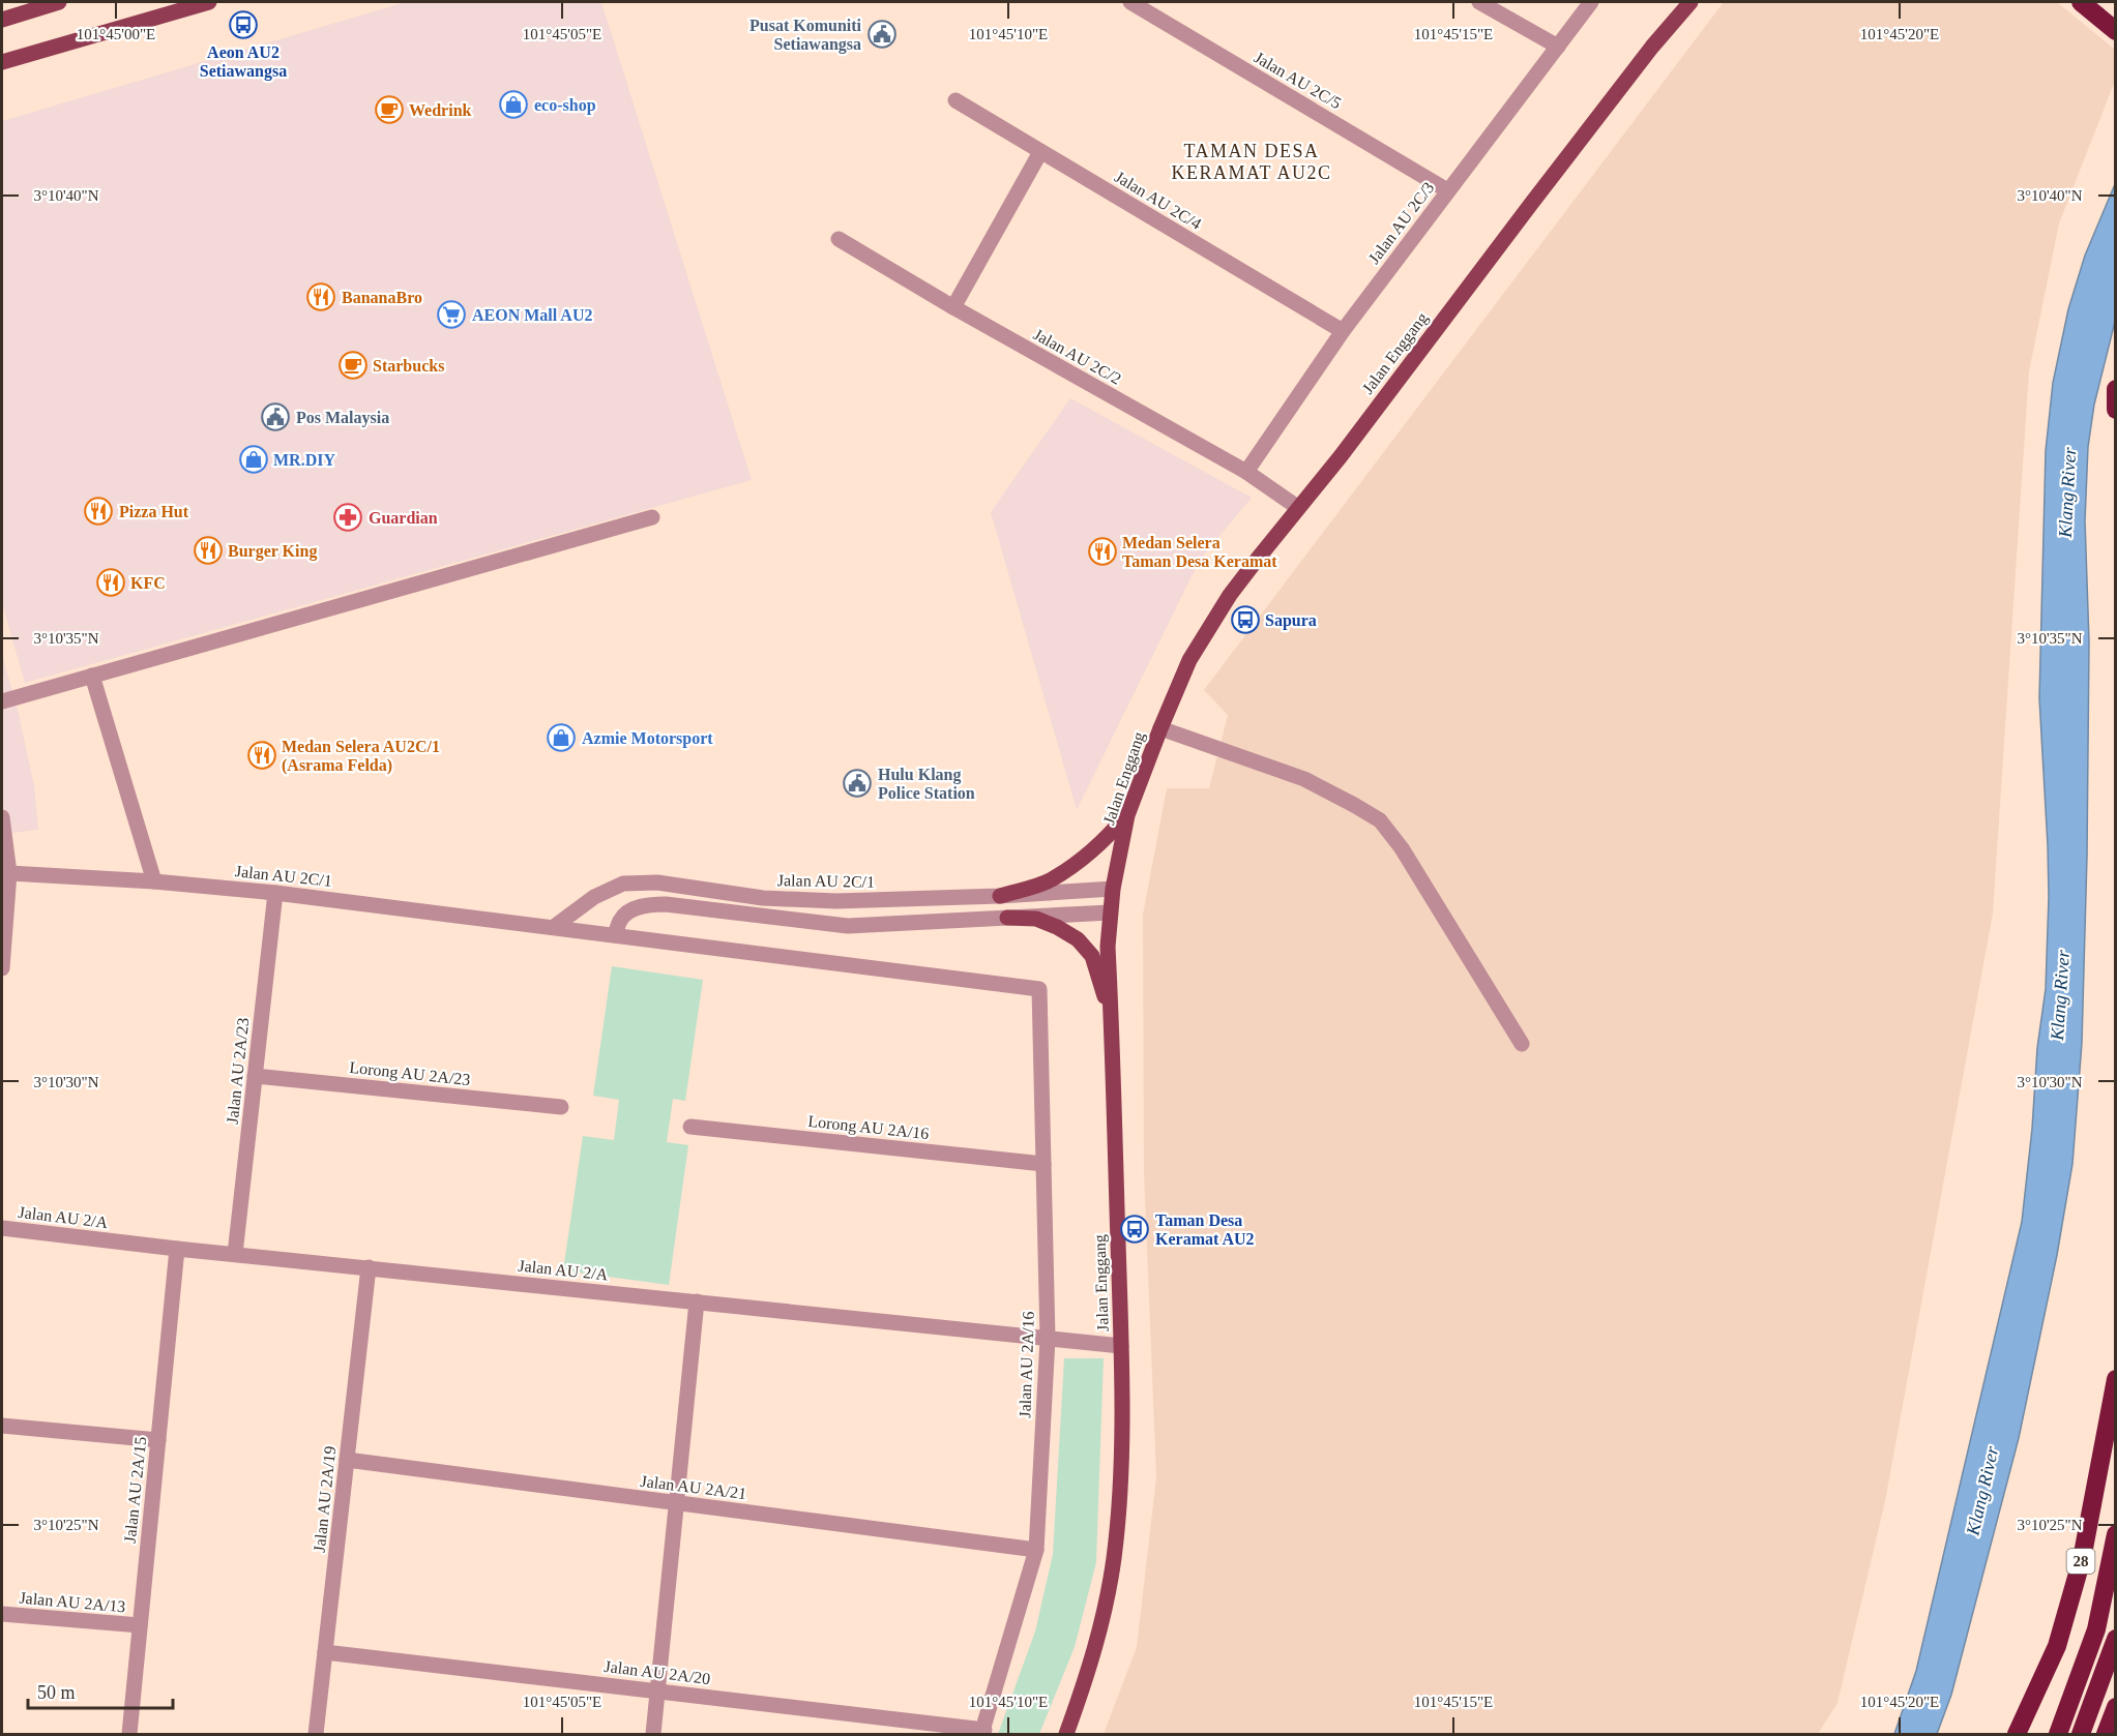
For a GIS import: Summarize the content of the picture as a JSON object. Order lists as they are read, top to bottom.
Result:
{
  "streets": {
    "highway": ["28"],
    "main road": ["Jalan Enggang"],
    "street": [
      "Jalan AU 2C/5",
      "Jalan AU 2C/4",
      "Jalan AU 2C/3",
      "Jalan AU 2C/2",
      "Jalan AU 2C/1",
      "Jalan AU 2A/23",
      "Lorong AU 2A/23",
      "Lorong AU 2A/16",
      "Jalan AU 2/A",
      "Jalan AU 2A/16",
      "Jalan AU 2A/21",
      "Jalan AU 2A/15",
      "Jalan AU 2A/19",
      "Jalan AU 2A/13",
      "Jalan AU 2A/20"
    ]
  },
  "crossings": [
    ["Jalan AU 2C/5", "Jalan AU 2C/3"],
    ["Jalan AU 2C/4", "Jalan AU 2C/3"],
    ["Jalan AU 2C/3", "Jalan AU 2C/2"],
    ["Jalan Enggang", "Jalan AU 2C/2"],
    ["Jalan Enggang", "Jalan AU 2C/1"],
    ["Jalan Enggang", "Jalan AU 2/A"],
    ["Jalan AU 2C/1", "Jalan AU 2A/23"],
    ["Jalan AU 2C/1", "Jalan AU 2A/16"],
    ["Jalan AU 2A/23", "Lorong AU 2A/23"],
    ["Jalan AU 2A/23", "Jalan AU 2/A"],
    ["Lorong AU 2A/16", "Jalan AU 2A/16"],
    ["Jalan AU 2/A", "Jalan AU 2A/16"],
    ["Jalan AU 2/A", "Jalan AU 2A/15"],
    ["Jalan AU 2/A", "Jalan AU 2A/19"],
    ["Jalan AU 2A/16", "Jalan AU 2A/21"],
    ["Jalan AU 2A/16", "Jalan AU 2A/20"],
    ["Jalan AU 2A/21", "Jalan AU 2A/19"],
    ["Jalan AU 2A/15", "Jalan AU 2A/13"],
    ["Jalan AU 2A/19", "Jalan AU 2A/20"]
  ],
  "districts": ["TAMAN DESA KERAMAT AU2C"],
  "water": ["Klang River"],
  "places": {
    "bus stop": ["Aeon AU2 Setiawangsa", "Sapura", "Taman Desa Keramat AU2"],
    "public building": ["Pusat Komuniti Setiawangsa", "Pos Malaysia", "Hulu Klang Police Station"],
    "shop": ["eco-shop", "MR.DIY", "Azmie Motorsport"],
    "cafe": ["Wedrink", "Starbucks"],
    "restaurant": [
      "BananaBro",
      "Pizza Hut",
      "Burger King",
      "Medan Selera Taman Desa Keramat",
      "KFC",
      "Medan Selera AU2C/1 (Asrama Felda)"
    ],
    "supermarket": ["AEON Mall AU2"],
    "pharmacy": ["Guardian"]
  },
  "scale_bar": "50 m",
  "coordinates": [
    "101°45'00\"E",
    "101°45'05\"E",
    "101°45'10\"E",
    "101°45'15\"E",
    "101°45'20\"E",
    "3°10'40\"N",
    "3°10'35\"N",
    "3°10'30\"N",
    "3°10'25\"N"
  ]
}
